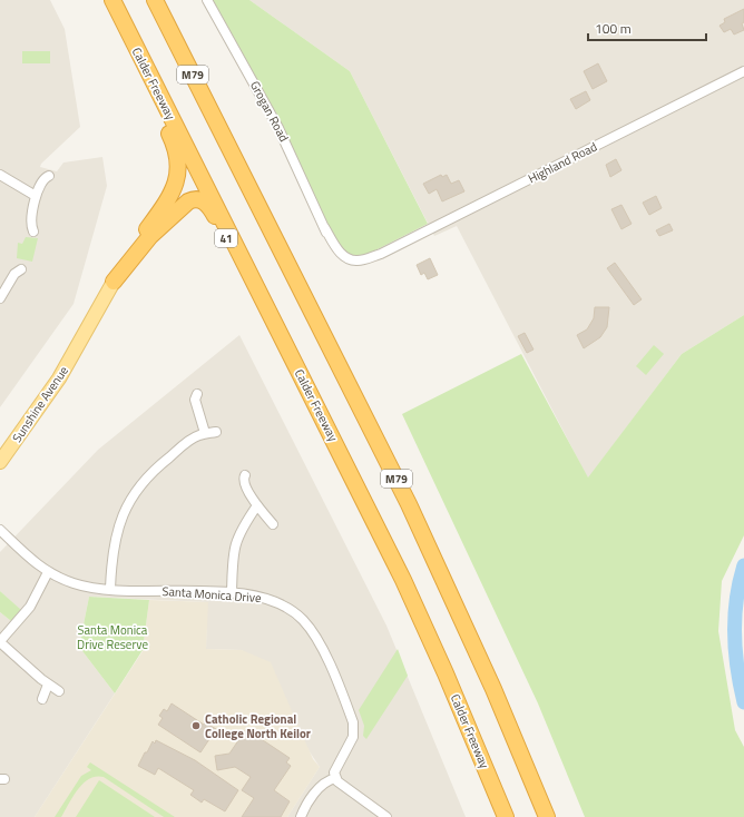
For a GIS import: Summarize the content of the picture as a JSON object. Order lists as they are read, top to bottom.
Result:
{
  "streets": {
    "highway": ["M79", "Calder Freeway", "41"],
    "main road": ["Sunshine Avenue"],
    "street": ["Grogan Road", "Highland Road", "Santa Monica Drive"]
  },
  "crossings": [
    ["Calder Freeway", "41"],
    ["Grogan Road", "Highland Road"],
    ["41", "Sunshine Avenue"]
  ],
  "parks": ["Santa Monica Drive Reserve"],
  "places": ["Catholic Regional College North Keilor"],
  "scale_bar": "100 m"
}
